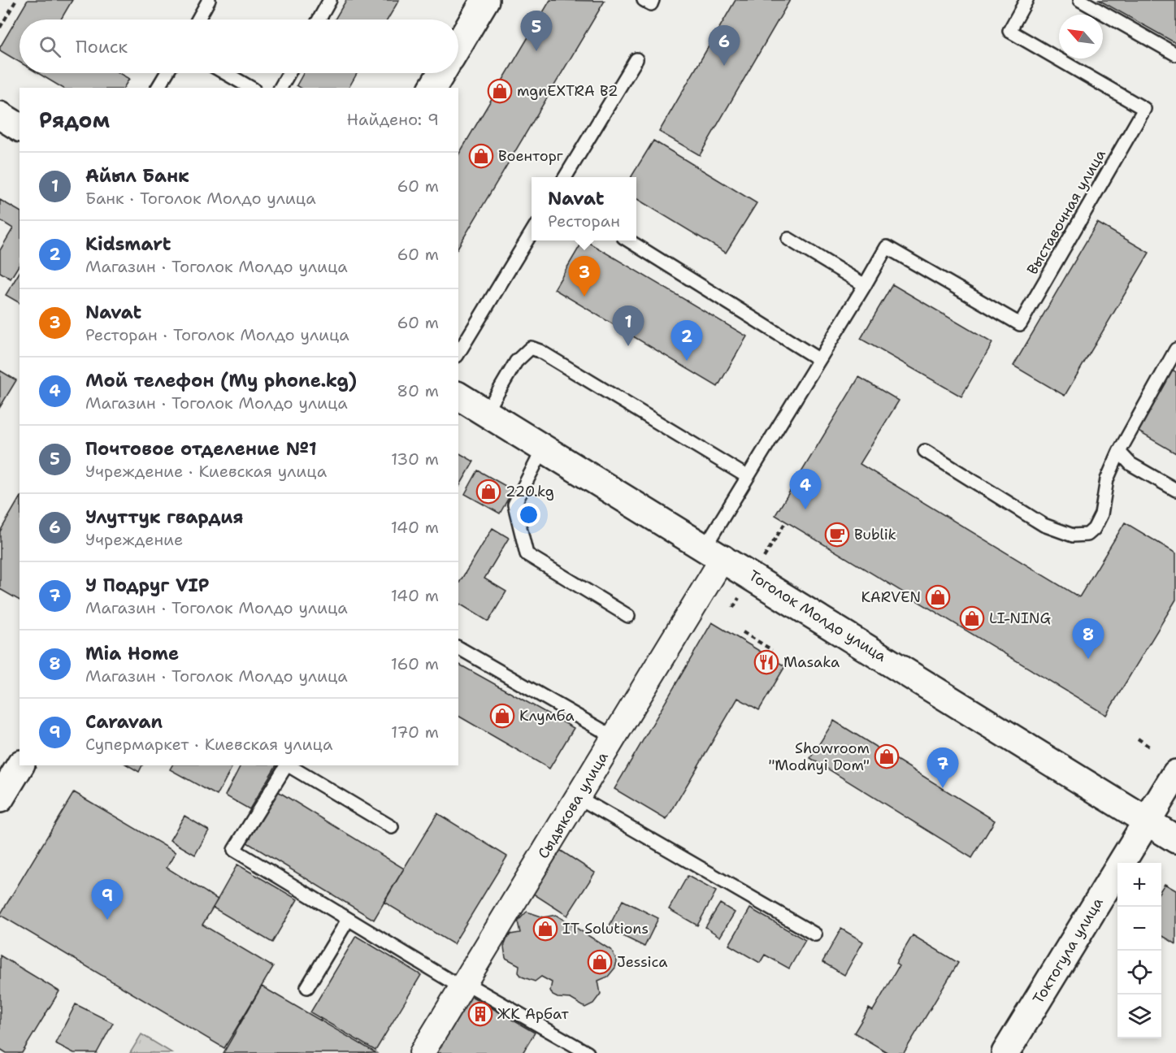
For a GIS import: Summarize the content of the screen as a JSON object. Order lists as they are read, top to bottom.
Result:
{
  "streets": {
    "main road": ["Тоголок Молдо улица", "Токтогула улица"],
    "street": ["Сыдыкова улица"],
    "lane": ["Выставочная улица"]
  },
  "crossings": [
    ["Тоголок Молдо улица", "Сыдыкова улица"],
    ["Тоголок Молдо улица", "Токтогула улица"]
  ],
  "places": {
    "shop": [
      "mgnEXTRA B2",
      "Военторг",
      "220.kg",
      "KARVEN",
      "LI-NING",
      "Клумба",
      "Showroom \"Modnyi Dom\"",
      "IT Solutions",
      "Jessica"
    ],
    "cafe": ["Bublik"],
    "restaurant": ["Masaka"],
    "building": ["ЖК Арбат"]
  },
  "north": "top left",
  "page": {
    "pins": [
      "5",
      "6",
      "3",
      "1",
      "2",
      "4",
      "8",
      "7",
      "9"
    ],
    "search": "Поиск",
    "heading": ["Рядом", "Найдено: 9"],
    "list": [
      {
        "mark": "1",
        "name": "Айыл Банк",
        "note": "Банк · Тоголок Молдо улица",
        "value": "60 m"
      },
      {
        "mark": "2",
        "name": "Kidsmart",
        "note": "Магазин · Тоголок Молдо улица",
        "value": "60 m"
      },
      {
        "mark": "3",
        "name": "Navat",
        "note": "Ресторан · Тоголок Молдо улица",
        "value": "60 m"
      },
      {
        "mark": "4",
        "name": "Мой телефон (My phone.kg)",
        "note": "Магазин · Тоголок Молдо улица",
        "value": "80 m"
      },
      {
        "mark": "5",
        "name": "Почтовое отделение №1",
        "note": "Учреждение · Киевская улица",
        "value": "130 m"
      },
      {
        "mark": "6",
        "name": "Улуттук гвардия",
        "note": "Учреждение",
        "value": "140 m"
      },
      {
        "mark": "7",
        "name": "У Подруг VIP",
        "note": "Магазин · Тоголок Молдо улица",
        "value": "140 m"
      },
      {
        "mark": "8",
        "name": "Mia Home",
        "note": "Магазин · Тоголок Молдо улица",
        "value": "160 m"
      },
      {
        "mark": "9",
        "name": "Caravan",
        "note": "Супермаркет · Киевская улица",
        "value": "170 m"
      }
    ],
    "popup": ["Navat", "Ресторан"],
    "map_buttons": ["+", "−"]
  }
}
